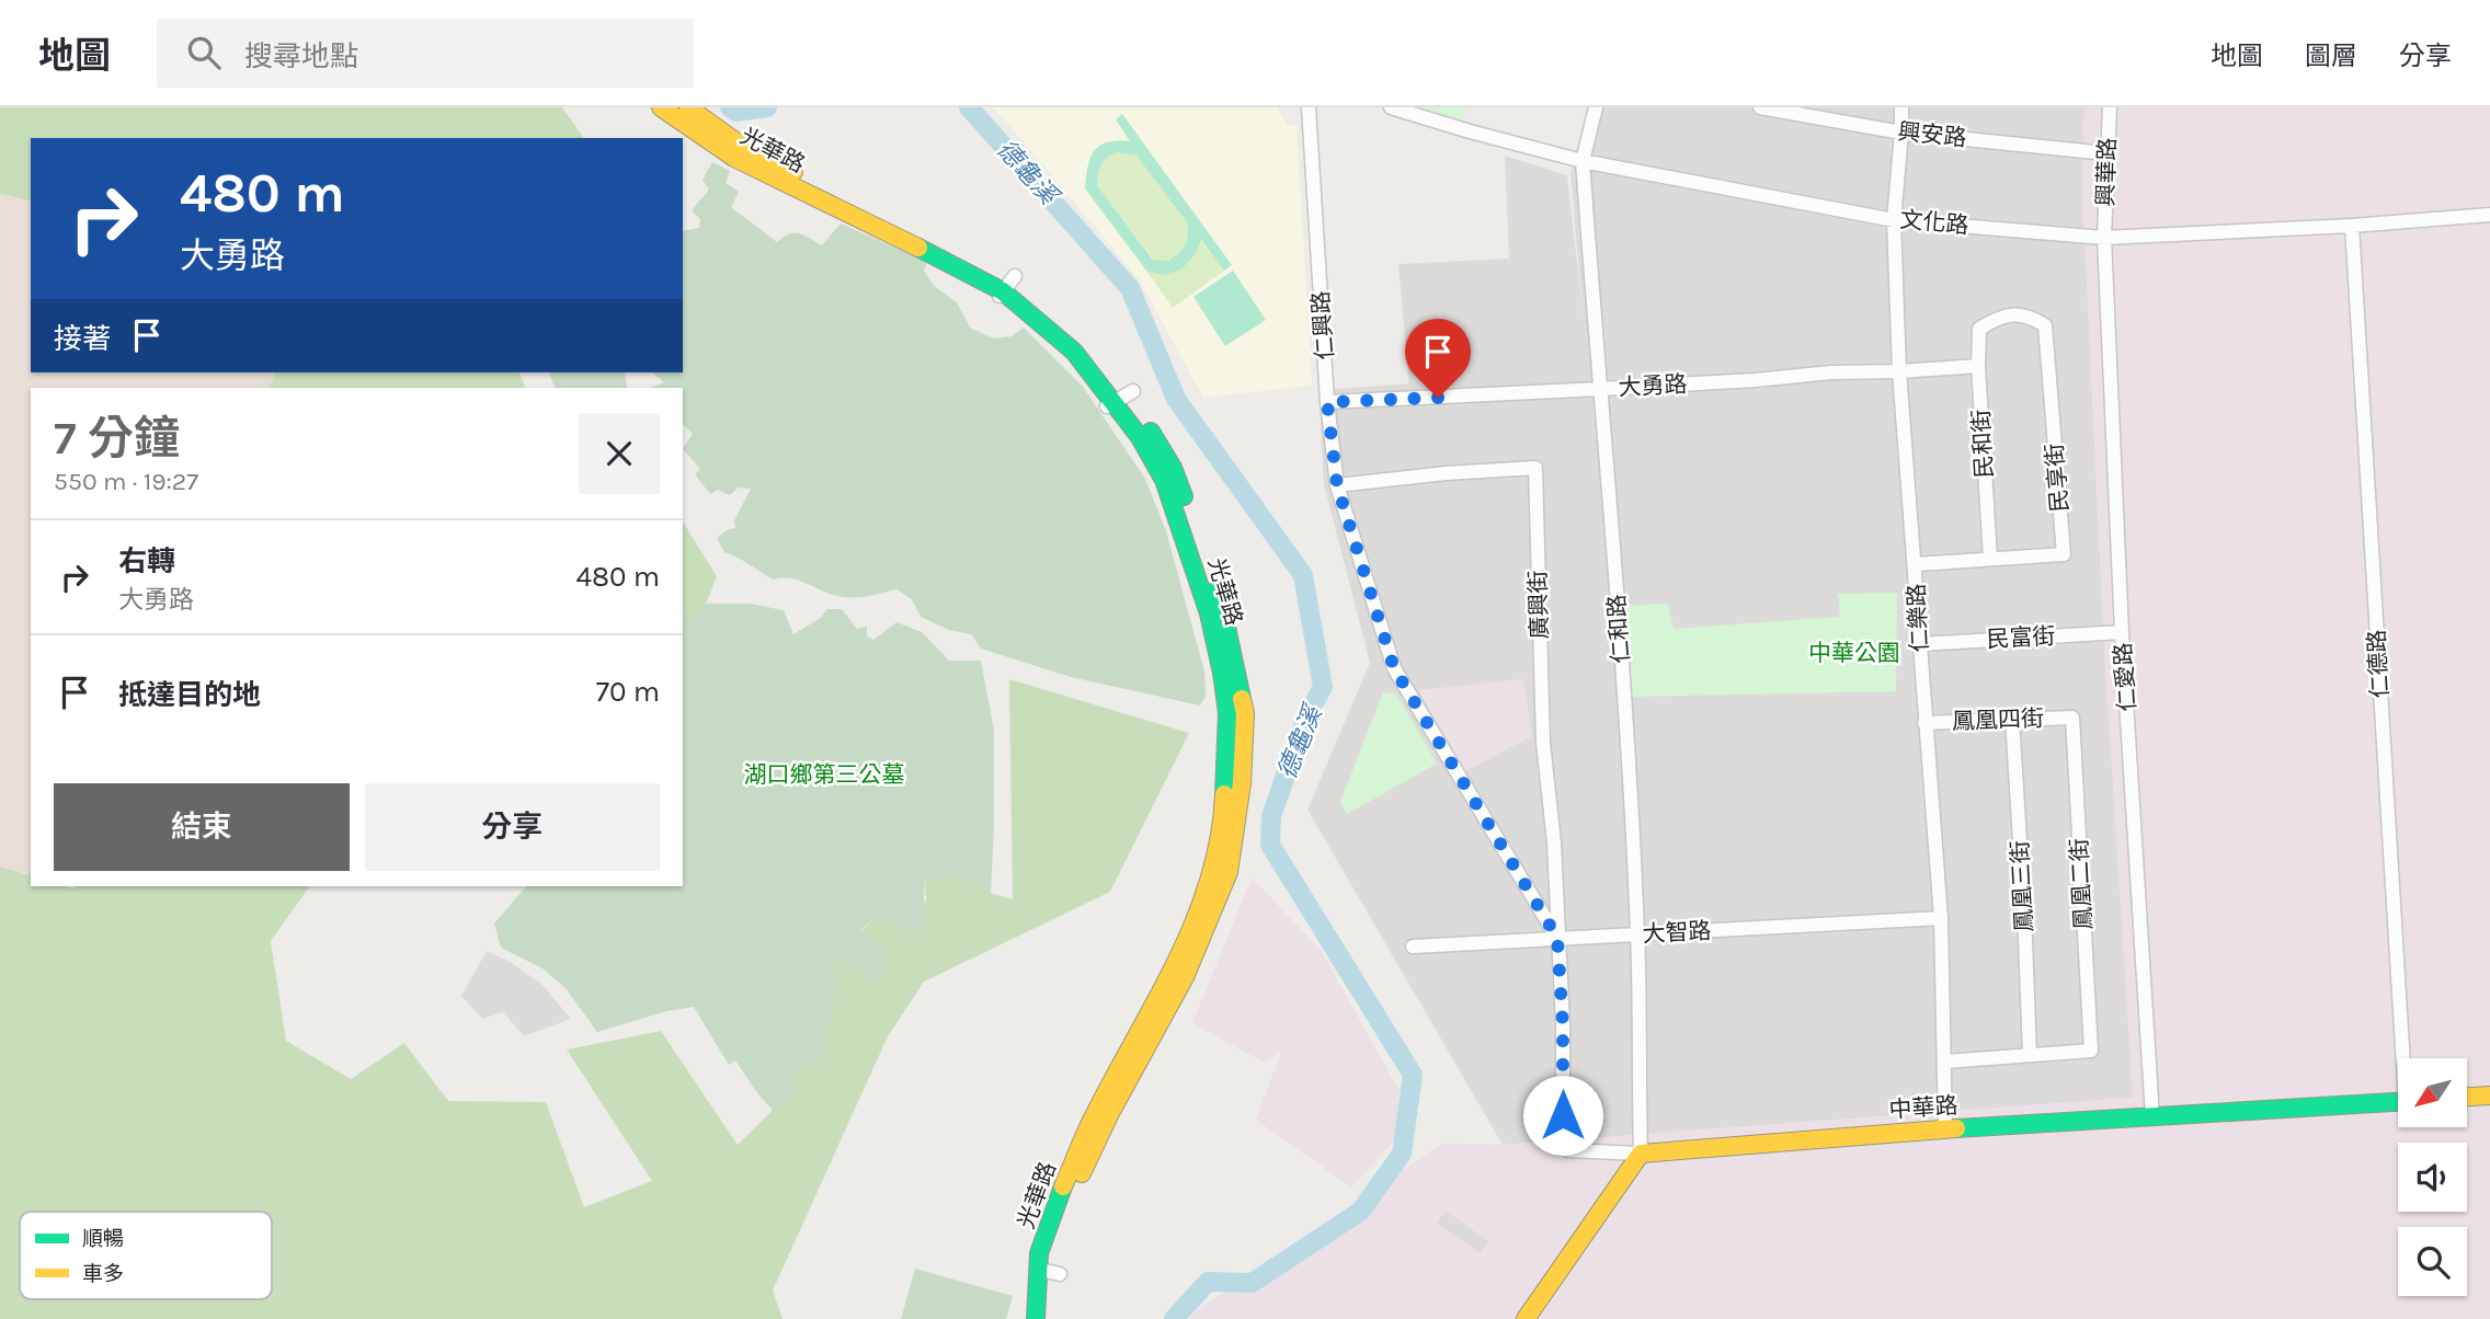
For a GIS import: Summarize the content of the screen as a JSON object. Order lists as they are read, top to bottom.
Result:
{
  "streets": {
    "street": [
      "興安路",
      "光華路",
      "興華路",
      "文化路",
      "仁興路",
      "大勇路",
      "民和街",
      "民享街",
      "廣興街",
      "仁樂路",
      "仁和路",
      "民富街",
      "仁德路",
      "仁愛路",
      "鳳凰四街",
      "鳳凰二街",
      "鳳凰三街",
      "大智路",
      "中華路"
    ]
  },
  "crossings": [
    ["興安路", "興華路"],
    ["興安路", "仁樂路"],
    ["興華路", "文化路"],
    ["興華路", "仁愛路"],
    ["文化路", "仁樂路"],
    ["文化路", "仁和路"],
    ["文化路", "仁德路"],
    ["文化路", "仁愛路"],
    ["仁興路", "大勇路"],
    ["仁興路", "廣興街"],
    ["仁興路", "仁和路"],
    ["仁興路", "大智路"],
    ["仁興路", "中華路"],
    ["大勇路", "民和街"],
    ["大勇路", "仁樂路"],
    ["大勇路", "仁和路"],
    ["民和街", "民享街"],
    ["民享街", "仁樂路"],
    ["廣興街", "大智路"],
    ["仁樂路", "民富街"],
    ["仁樂路", "鳳凰四街"],
    ["仁樂路", "大智路"],
    ["仁樂路", "中華路"],
    ["仁和路", "大智路"],
    ["仁和路", "中華路"],
    ["民富街", "仁愛路"],
    ["仁愛路", "中華路"],
    ["鳳凰四街", "鳳凰二街"],
    ["鳳凰四街", "鳳凰三街"],
    ["鳳凰二街", "鳳凰三街"]
  ],
  "water": ["德龜溪"],
  "parks": ["中華公園", "湖口鄉第三公墓"],
  "legend": ["順暢", "車多"],
  "north": "bottom left",
  "page": {
    "header": "地圖",
    "search": "搜尋地點",
    "nav": ["地圖", "圖層", "分享"],
    "turn": ["480 m", "大勇路"],
    "then": "接著",
    "heading": ["7 分鐘", "550 m · 19:27"],
    "list": [
      {
        "name": "右轉",
        "note": "大勇路",
        "value": "480 m"
      },
      {
        "name": "抵達目的地",
        "value": "70 m"
      }
    ],
    "buttons": ["結束", "分享"]
  }
}
